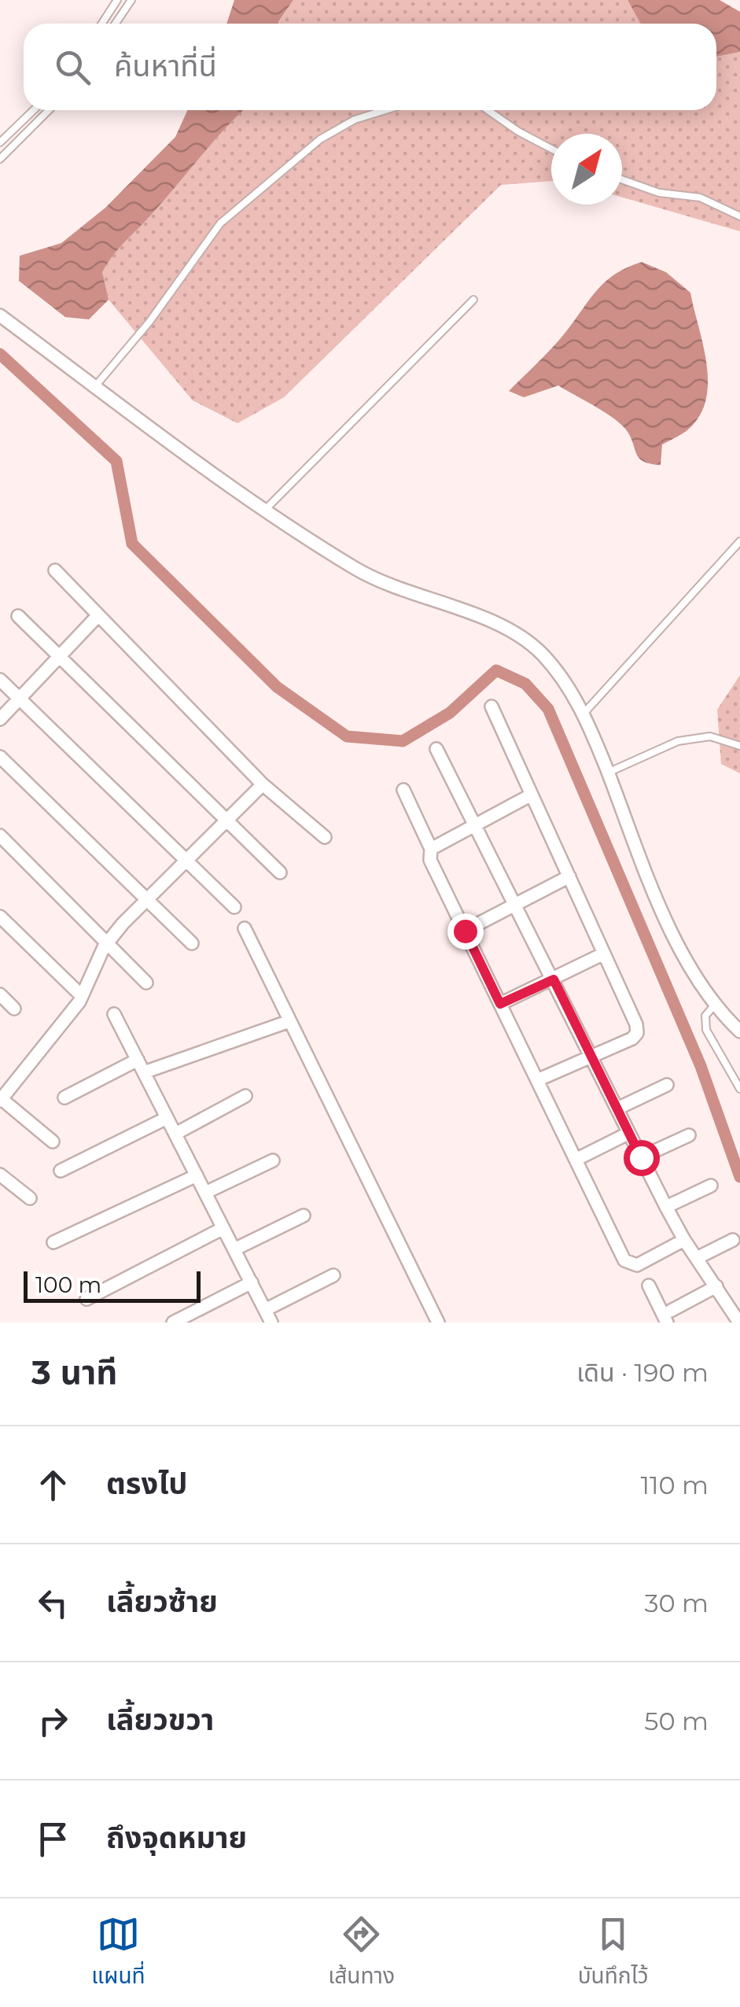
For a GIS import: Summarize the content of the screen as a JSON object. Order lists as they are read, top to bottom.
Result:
{
  "scale_bar": "100 m",
  "north": "top right",
  "page": {
    "search": "ค้นหาที่นี่",
    "scale": "100 m",
    "heading": ["3 นาที", "เดิน · 190 m"],
    "list": [
      ["ตรงไป", "110 m"],
      ["เลี้ยวซ้าย", "30 m"],
      ["เลี้ยวขวา", "50 m"],
      "ถึงจุดหมาย"
    ],
    "nav": ["แผนที่", "เส้นทาง", "บันทึกไว้"]
  }
}
